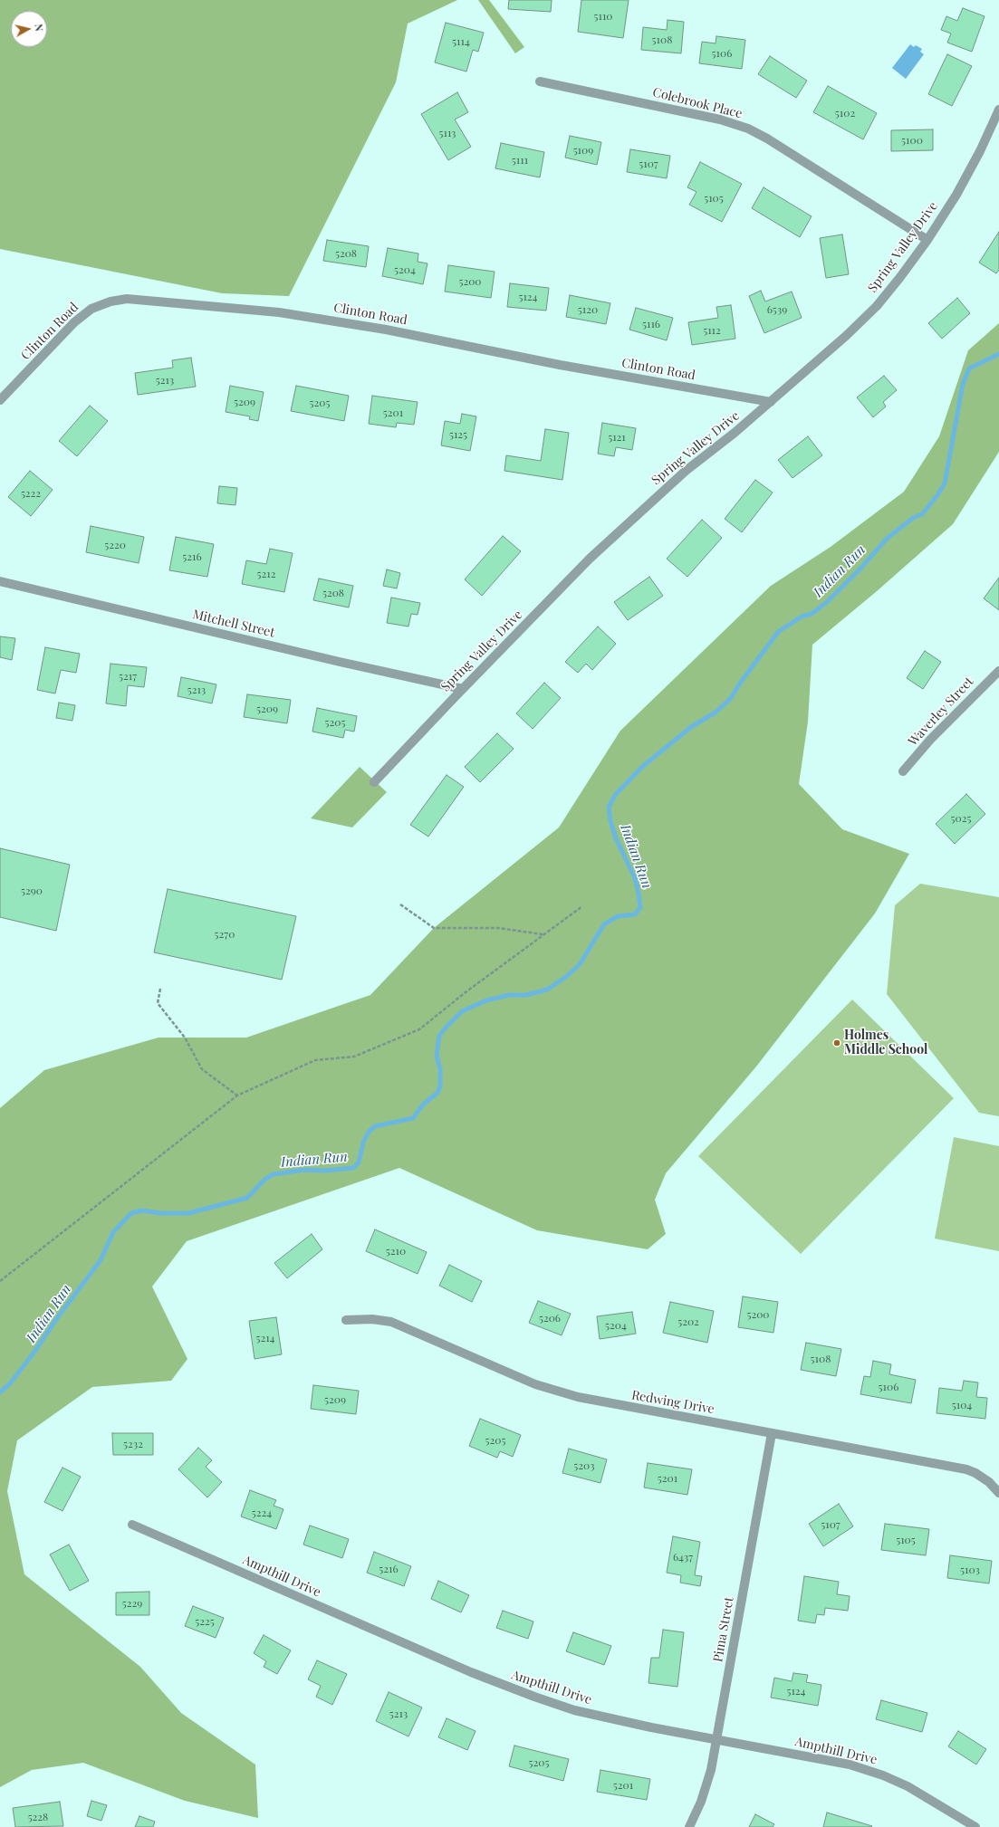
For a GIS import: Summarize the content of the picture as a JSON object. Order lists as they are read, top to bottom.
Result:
{
  "streets": {
    "street": [
      "Colebrook Place",
      "Spring Valley Drive",
      "Clinton Road",
      "Mitchell Street",
      "Waverley Street",
      "Redwing Drive",
      "Ampthill Drive",
      "Pima Street"
    ]
  },
  "crossings": [
    ["Colebrook Place", "Spring Valley Drive"],
    ["Spring Valley Drive", "Clinton Road"],
    ["Spring Valley Drive", "Mitchell Street"],
    ["Redwing Drive", "Pima Street"],
    ["Ampthill Drive", "Pima Street"]
  ],
  "water": ["Indian Run"],
  "places": ["Holmes Middle School"],
  "house_numbers": [
    "5110",
    "5108",
    "5114",
    "5106",
    "5102",
    "5113",
    "5100",
    "5109",
    "5111",
    "5107",
    "5105",
    "5208",
    "5204",
    "5200",
    "5124",
    "5120",
    "6539",
    "5116",
    "5112",
    "5213",
    "5209",
    "5205",
    "5201",
    "5125",
    "5121",
    "5222",
    "5220",
    "5216",
    "5212",
    "5208",
    "5217",
    "5213",
    "5209",
    "5205",
    "5025",
    "5290",
    "5270",
    "5210",
    "5200",
    "5206",
    "5202",
    "5204",
    "5214",
    "5108",
    "5106",
    "5209",
    "5104",
    "5205",
    "5232",
    "5203",
    "5201",
    "5224",
    "5107",
    "5105",
    "6437",
    "5216",
    "5103",
    "5229",
    "5225",
    "5124",
    "5213",
    "5205",
    "5201",
    "5228"
  ],
  "north": "right"
}
